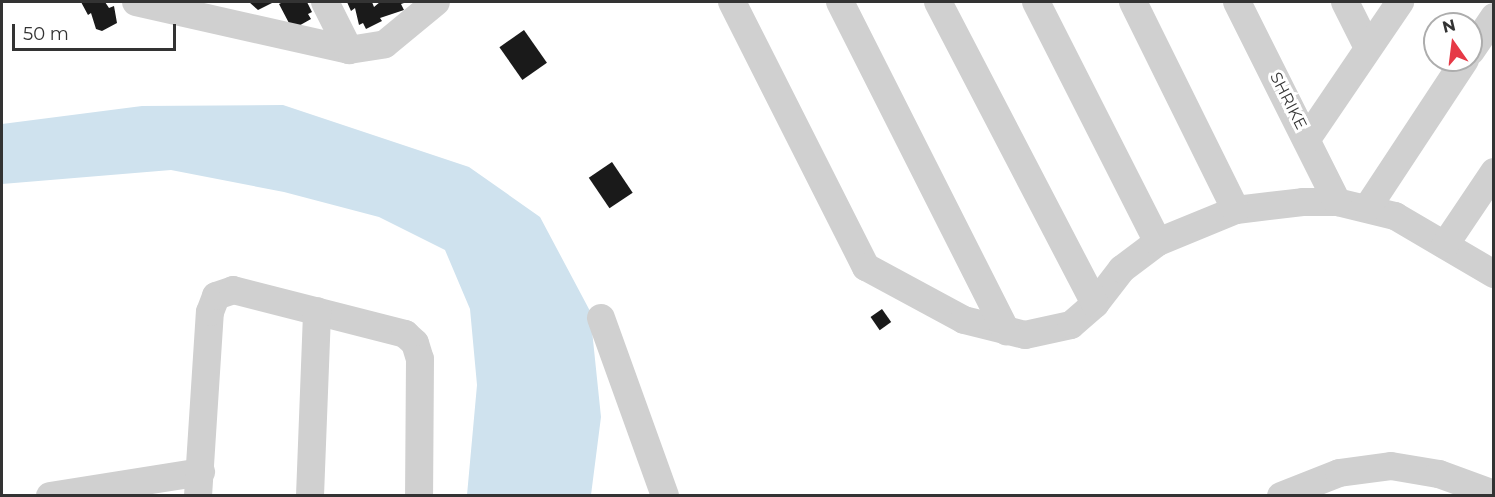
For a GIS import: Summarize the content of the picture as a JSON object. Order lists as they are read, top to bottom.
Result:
{
  "streets": {
    "street": ["SHRIKE"]
  },
  "scale_bar": "50 m",
  "north": "top"
}
